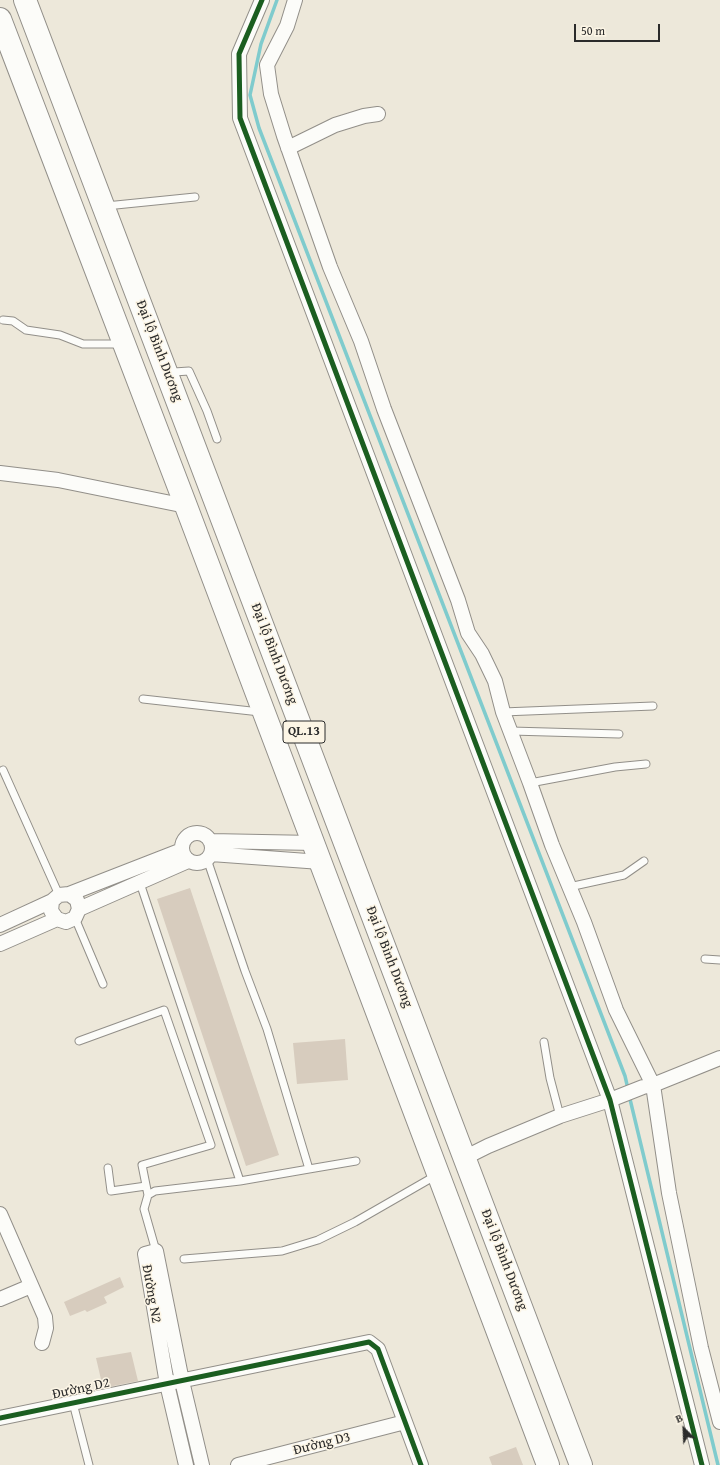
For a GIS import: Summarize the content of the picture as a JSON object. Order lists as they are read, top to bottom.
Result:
{
  "streets": {
    "highway": ["Đại lộ Bình Dương", "QL.13"],
    "street": ["Đường N2", "Đường D2", "Đường D3"]
  },
  "crossings": [
    ["Đường N2", "Đường D2"],
    ["Đường D2", "Đường D3"]
  ],
  "scale_bar": "50 m",
  "north": "top left"
}
